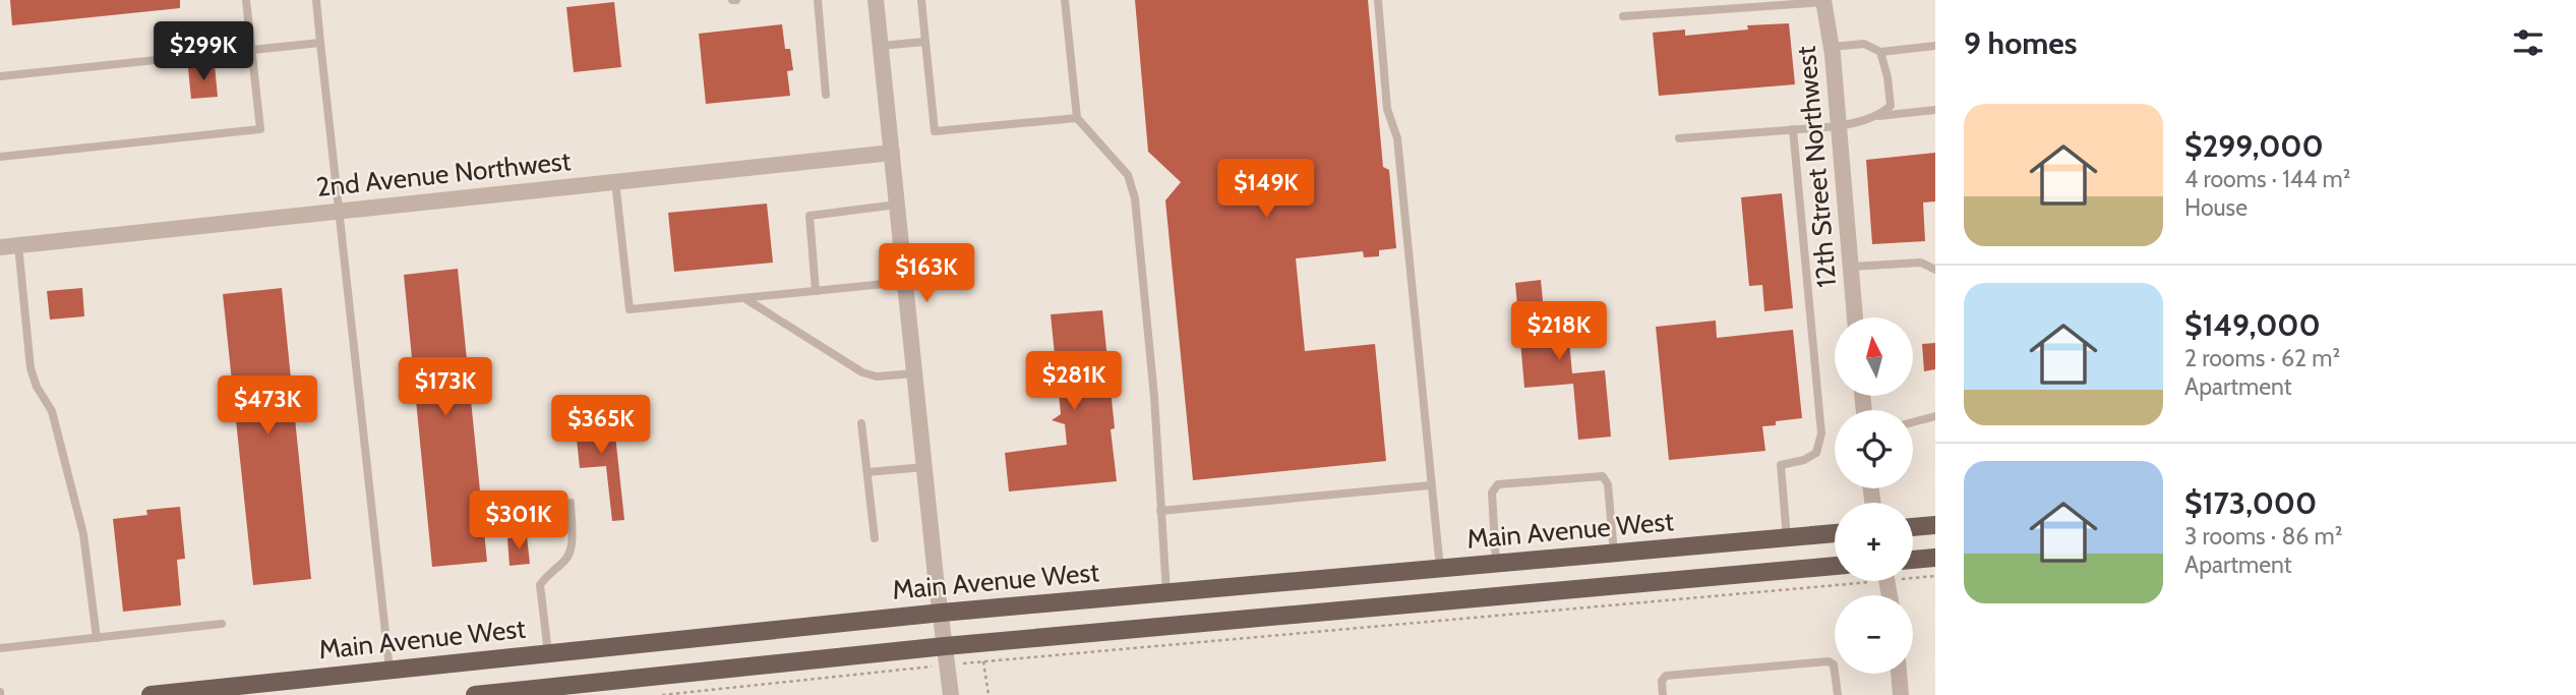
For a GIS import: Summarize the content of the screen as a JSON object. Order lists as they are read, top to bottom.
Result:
{
  "streets": {
    "main road": ["Main Avenue West"],
    "street": ["12th Street Northwest", "2nd Avenue Northwest"]
  },
  "north": "top",
  "page": {
    "heading": "9 homes",
    "price": [
      "$299K",
      "$149K",
      "$163K",
      "$218K",
      "$281K",
      "$173K",
      "$473K",
      "$365K",
      "$301K"
    ],
    "list": [
      {
        "name": "$299,000",
        "note": "4 rooms · 144 m² · House"
      },
      {
        "name": "$149,000",
        "note": "2 rooms · 62 m² · Apartment"
      },
      {
        "name": "$173,000",
        "note": "3 rooms · 86 m² · Apartment"
      }
    ],
    "map_buttons": ["+", "−"]
  }
}
